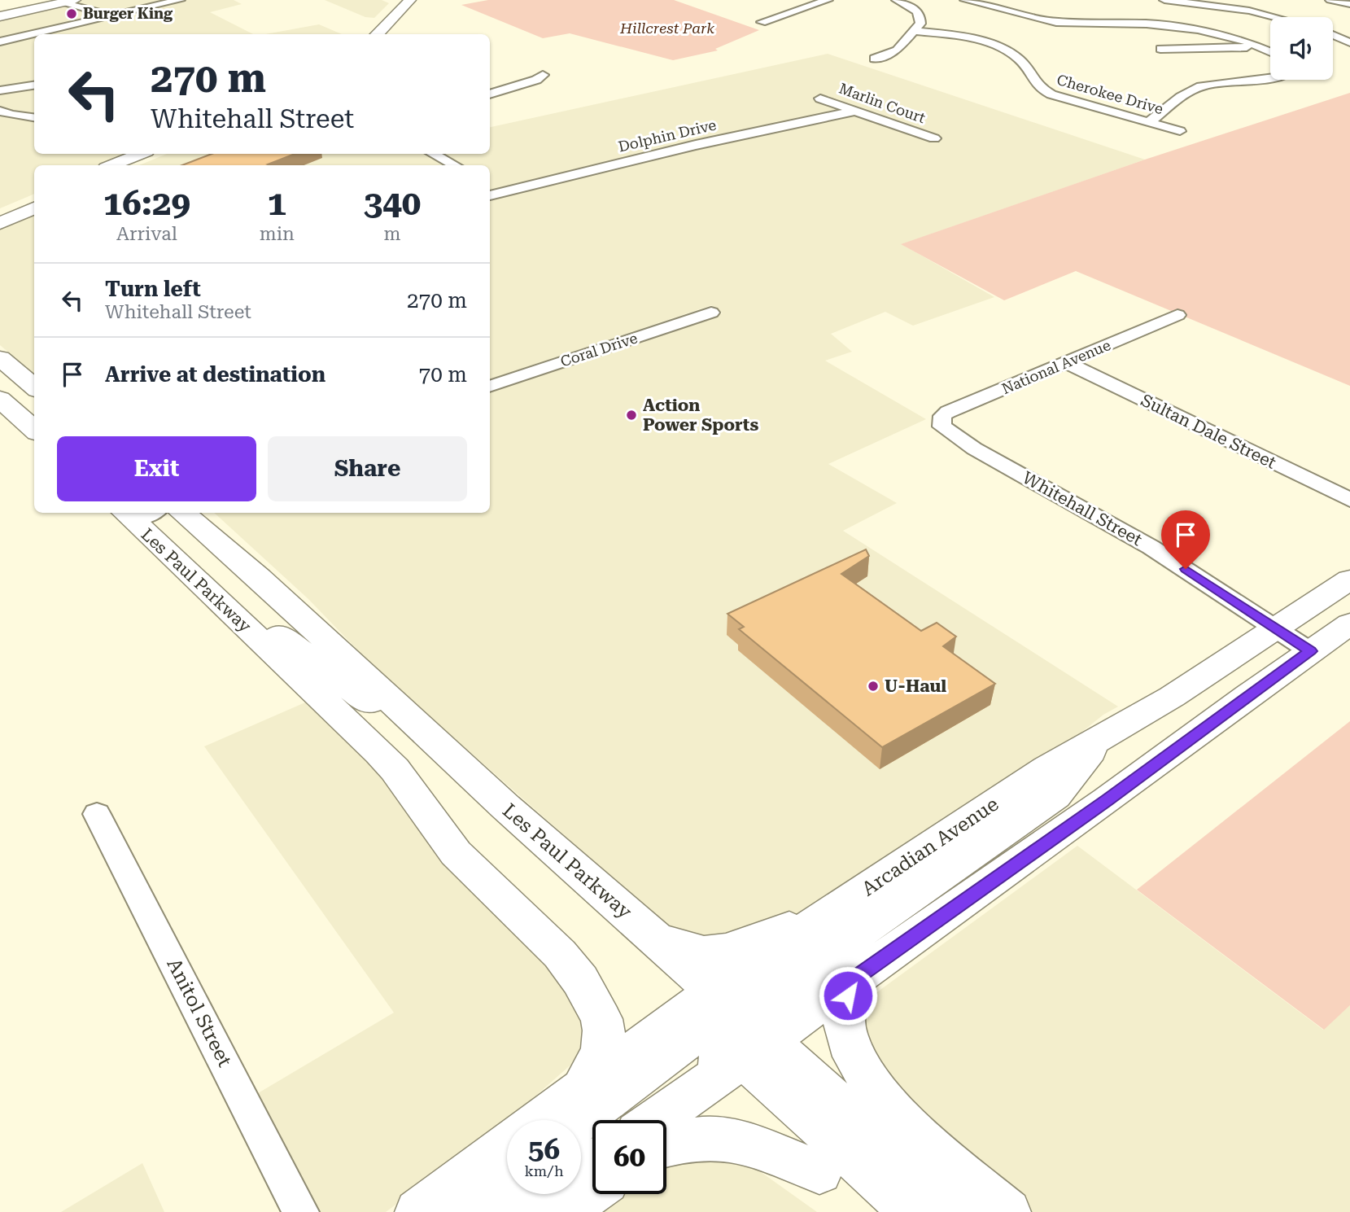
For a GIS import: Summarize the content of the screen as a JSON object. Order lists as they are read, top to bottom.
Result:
{
  "streets": {
    "main road": ["Les Paul Parkway", "Arcadian Avenue"],
    "street": [
      "Cherokee Drive",
      "Marlin Court",
      "Dolphin Drive",
      "Coral Drive",
      "National Avenue",
      "Sultan Dale Street",
      "Whitehall Street",
      "Anitol Street"
    ]
  },
  "crossings": [
    ["Marlin Court", "Dolphin Drive"],
    ["National Avenue", "Sultan Dale Street"],
    ["National Avenue", "Whitehall Street"],
    ["Whitehall Street", "Arcadian Avenue"],
    ["Les Paul Parkway", "Arcadian Avenue"]
  ],
  "parks": ["Hillcrest Park"],
  "places": ["Burger King", "Action Power Sports", "U-Haul"],
  "page": {
    "turn": ["270 m", "Whitehall Street"],
    "eta": [
      "16:29",
      "Arrival",
      "1",
      "min",
      "340",
      "m"
    ],
    "list": [
      {
        "name": "Turn left",
        "note": "Whitehall Street",
        "value": "270 m"
      },
      {
        "name": "Arrive at destination",
        "value": "70 m"
      }
    ],
    "buttons": ["Exit", "Share"],
    "speed": "56 km/h",
    "limit": "60"
  }
}
